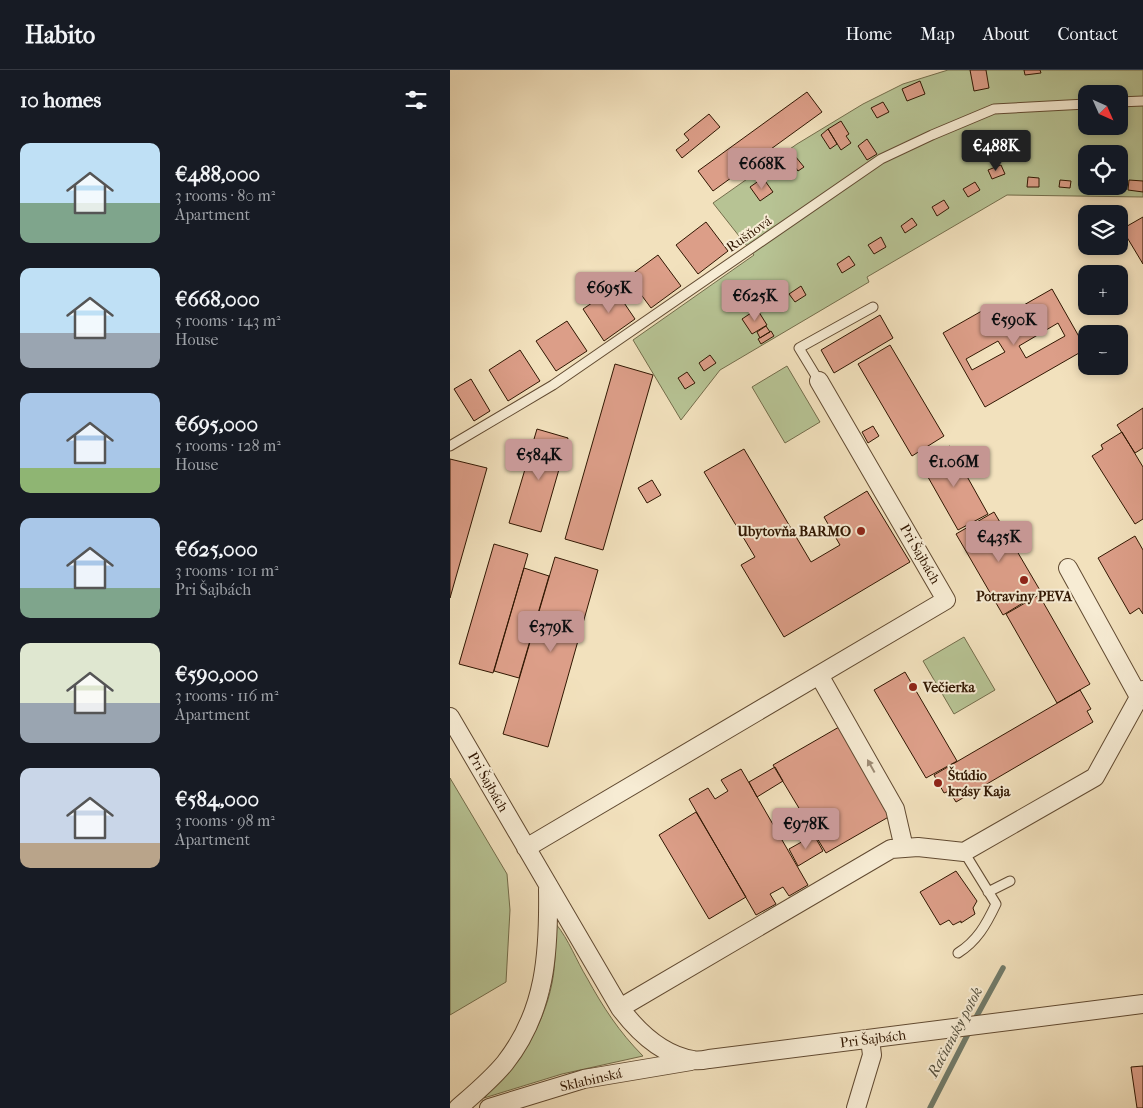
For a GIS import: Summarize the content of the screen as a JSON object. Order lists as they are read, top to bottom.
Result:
{
  "streets": {
    "street": ["Pri Šajbách", "Sklabinská"],
    "lane": ["Rušňová"]
  },
  "crossings": [
    ["Pri Šajbách", "Sklabinská"]
  ],
  "water": ["Račiansky potok"],
  "places": [
    "Ubytovňa BARMO",
    "Potraviny PEVA",
    "Večierka",
    "Štúdio krásy Kaja"
  ],
  "north": "bottom right",
  "page": {
    "header": "Habito",
    "nav": [
      "Home",
      "Map",
      "About",
      "Contact"
    ],
    "heading": "10 homes",
    "map_buttons": ["+", "−"],
    "list": [
      {
        "name": "€488,000",
        "note": "3 rooms · 80 m² · Apartment"
      },
      {
        "name": "€668,000",
        "note": "5 rooms · 143 m² · House"
      },
      {
        "name": "€695,000",
        "note": "5 rooms · 128 m² · House"
      },
      {
        "name": "€625,000",
        "note": "3 rooms · 101 m² · Pri Šajbách"
      },
      {
        "name": "€590,000",
        "note": "3 rooms · 116 m² · Apartment"
      },
      {
        "name": "€584,000",
        "note": "3 rooms · 98 m² · Apartment"
      }
    ],
    "price": [
      "€488K",
      "€668K",
      "€695K",
      "€625K",
      "€590K",
      "€584K",
      "€1.06M",
      "€435K",
      "€379K",
      "€978K"
    ]
  }
}
